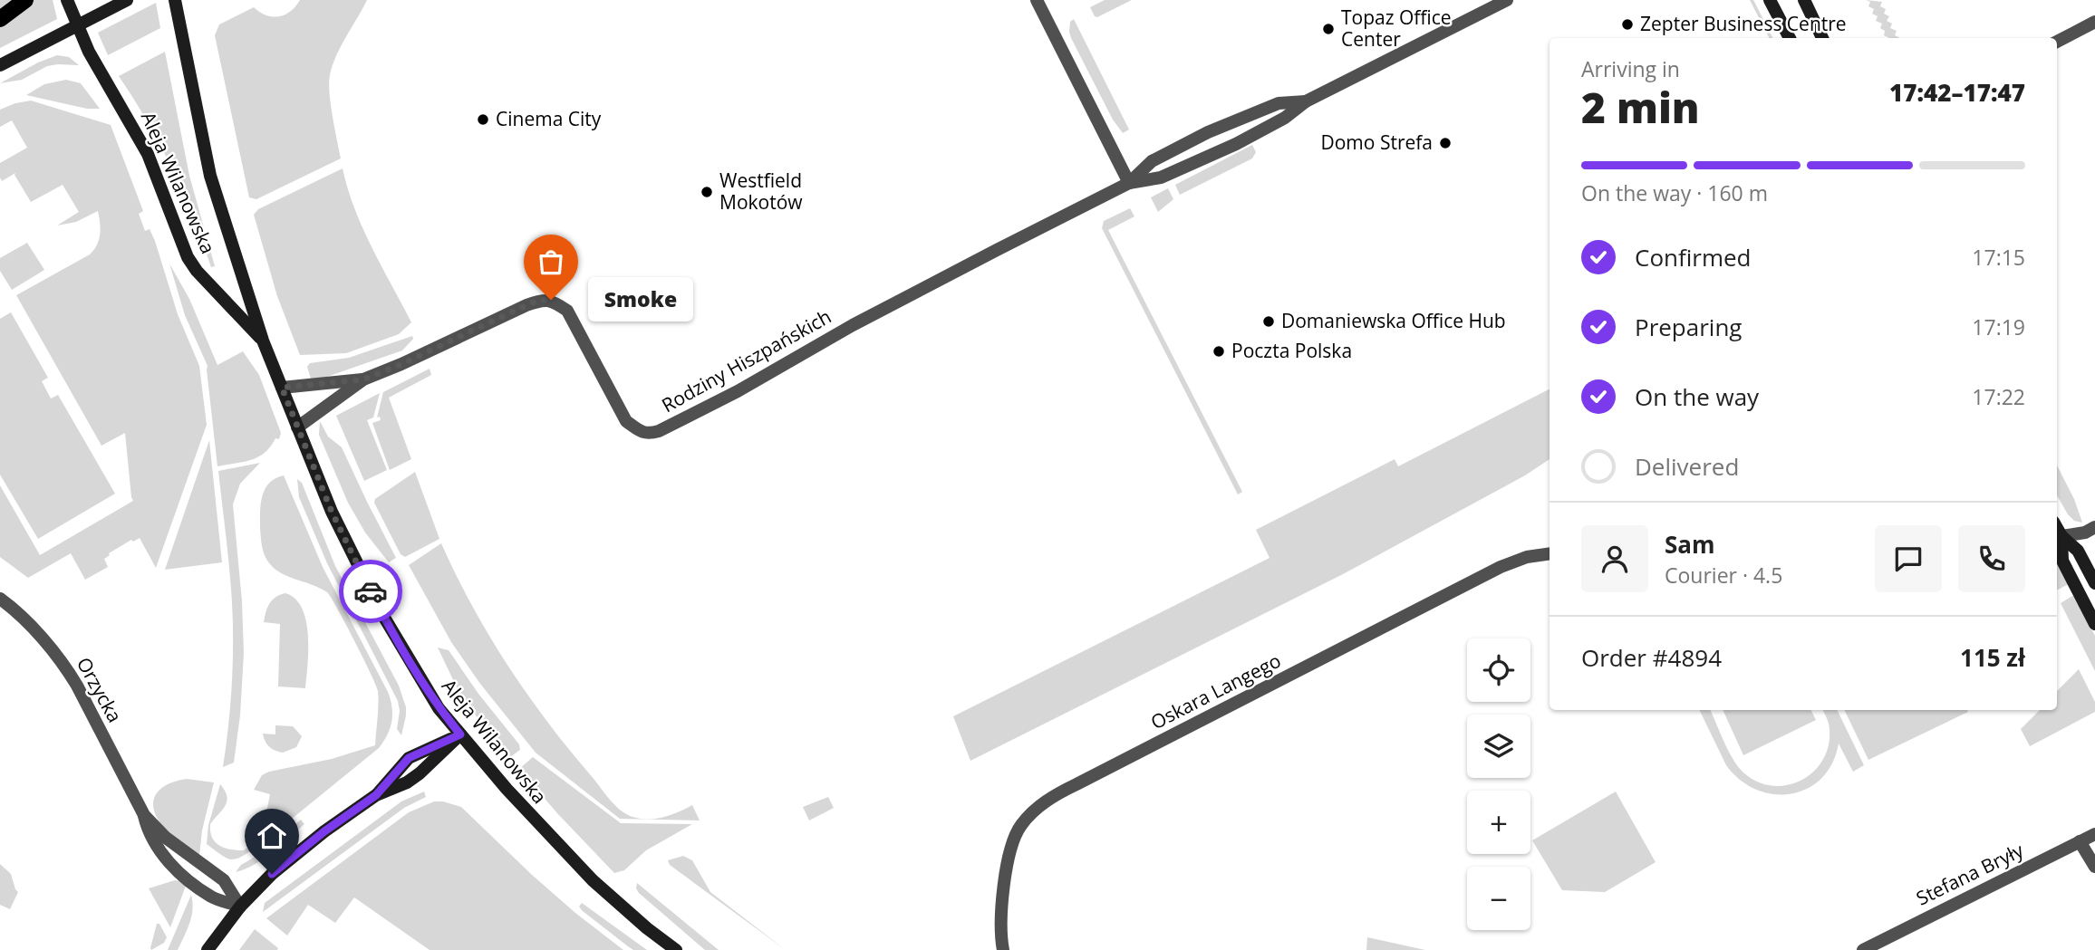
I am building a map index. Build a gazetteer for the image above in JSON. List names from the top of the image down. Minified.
{"streets":{"main road":["Aleja Wilanowska"],"street":["Rodziny Hiszpańskich","Orzycka","Oskara Langego","Stefana Bryły"]},"crossings":[["Aleja Wilanowska","Rodziny Hiszpańskich"]],"places":["Zepter Business Centre","Topaz Office Center","Cinema City","Domo Strefa","Westfield Mokotów","Smoke","Domaniewska Office Hub","Poczta Polska"],"page":{"heading":["2 min","Arriving in","17:42–17:47"],"panel":["Sam","Courier · 4.5","Order #4894","115 zł"],"bar":"On the way · 160 m","list":[["Confirmed","17:15"],["Preparing","17:19"],["On the way","17:22"],"Delivered"],"bubble":"Smoke","map_buttons":["+","−"]}}
